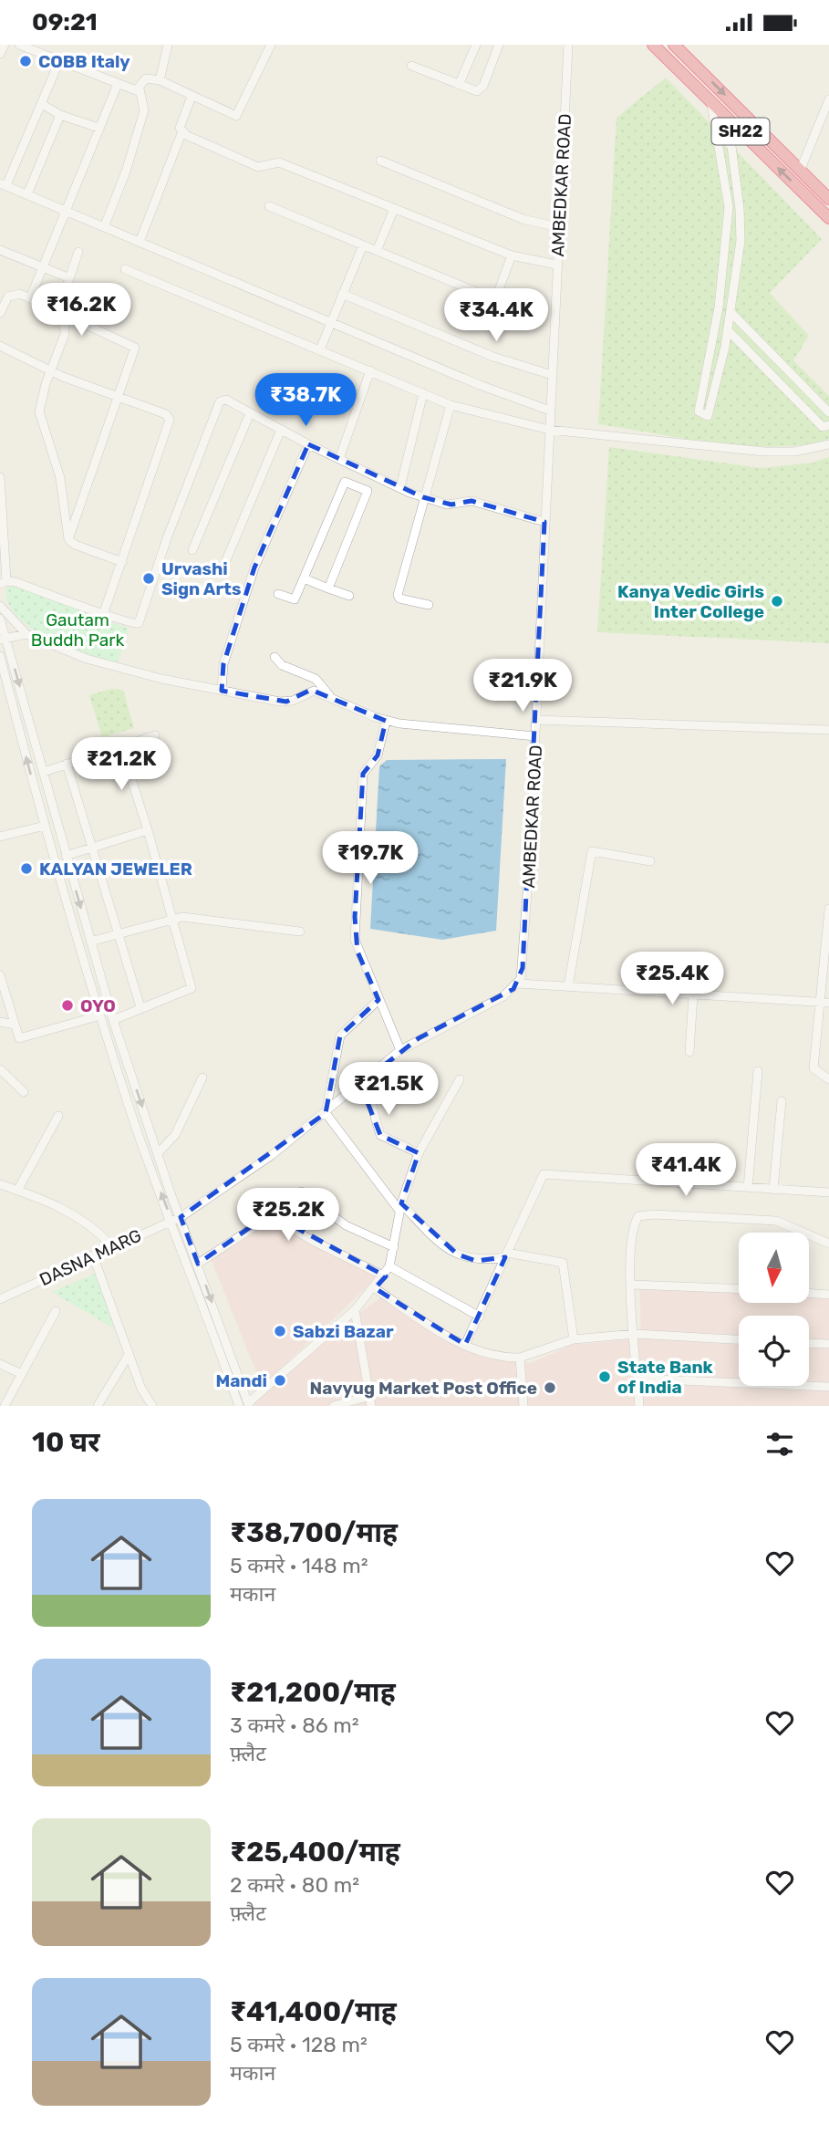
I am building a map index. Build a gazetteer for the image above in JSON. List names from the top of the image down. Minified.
{"streets":{"highway":["SH22"],"street":["AMBEDKAR ROAD","DASNA MARG"]},"parks":["Gautam Buddh Park"],"places":["COBB Italy","Urvashi Sign Arts","Kanya Vedic Girls Inter College","KALYAN JEWELER","OYO","Sabzi Bazar","State Bank of India","Mandi","Navyug Market Post Office"],"north":"bottom","page":{"status":"09:21","price":["₹16.2K","₹34.4K","₹38.7K","₹21.9K","₹21.2K","₹19.7K","₹25.4K","₹21.5K","₹41.4K","₹25.2K"],"heading":"10 घर","list":[{"name":"₹38,700/माह","note":"5 कमरे · 148 m² · मकान"},{"name":"₹21,200/माह","note":"3 कमरे · 86 m² · फ़्लैट"},{"name":"₹25,400/माह","note":"2 कमरे · 80 m² · फ़्लैट"},{"name":"₹41,400/माह","note":"5 कमरे · 128 m² · मकान"}]}}
